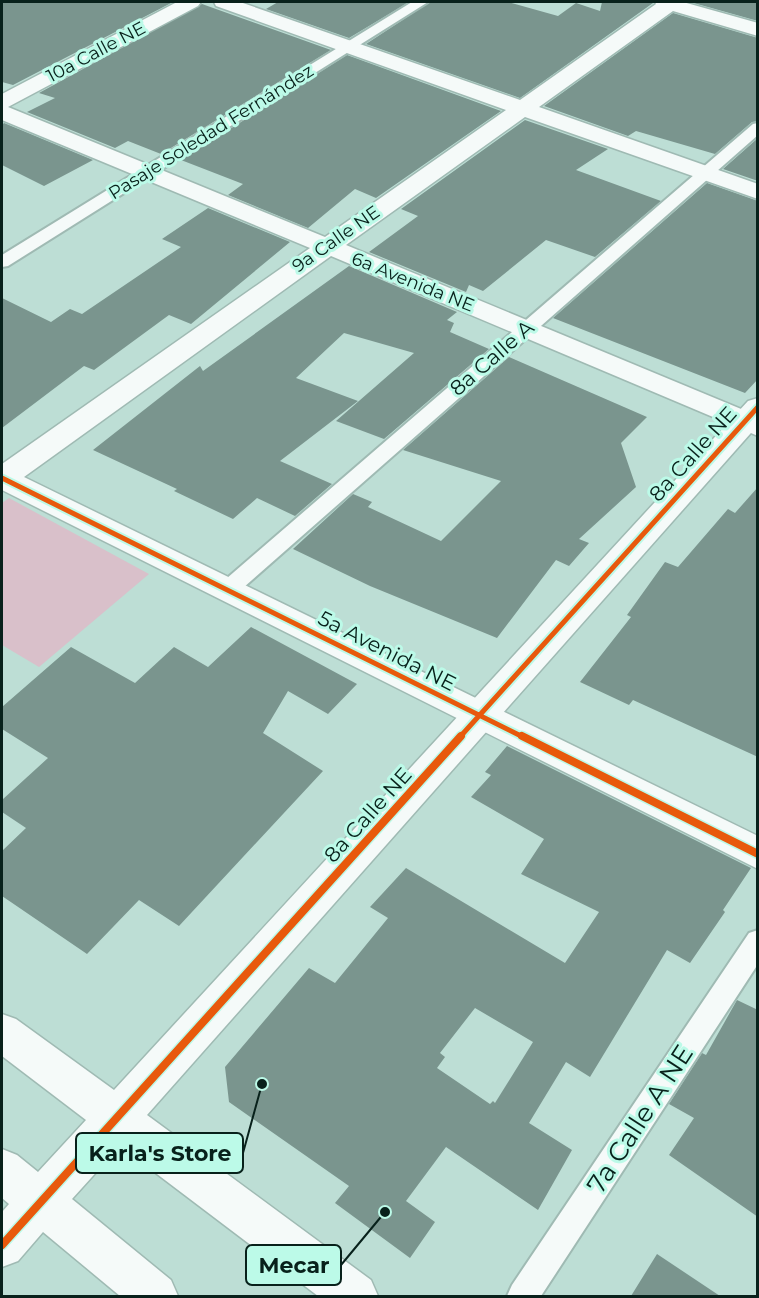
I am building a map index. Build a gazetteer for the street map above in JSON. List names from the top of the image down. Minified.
{"streets":{"street":["10a Calle NE","9a Calle NE","6a Avenida NE","8a Calle NE","5a Avenida NE"],"lane":["Pasaje Soledad Fernández","8a Calle A","7a Calle A NE"]},"crossings":[["Pasaje Soledad Fernández","6a Avenida NE"],["9a Calle NE","6a Avenida NE"],["9a Calle NE","5a Avenida NE"],["6a Avenida NE","8a Calle A"],["6a Avenida NE","8a Calle NE"],["8a Calle A","5a Avenida NE"],["8a Calle NE","5a Avenida NE"]],"places":["Karla's Store","Mecar"]}
